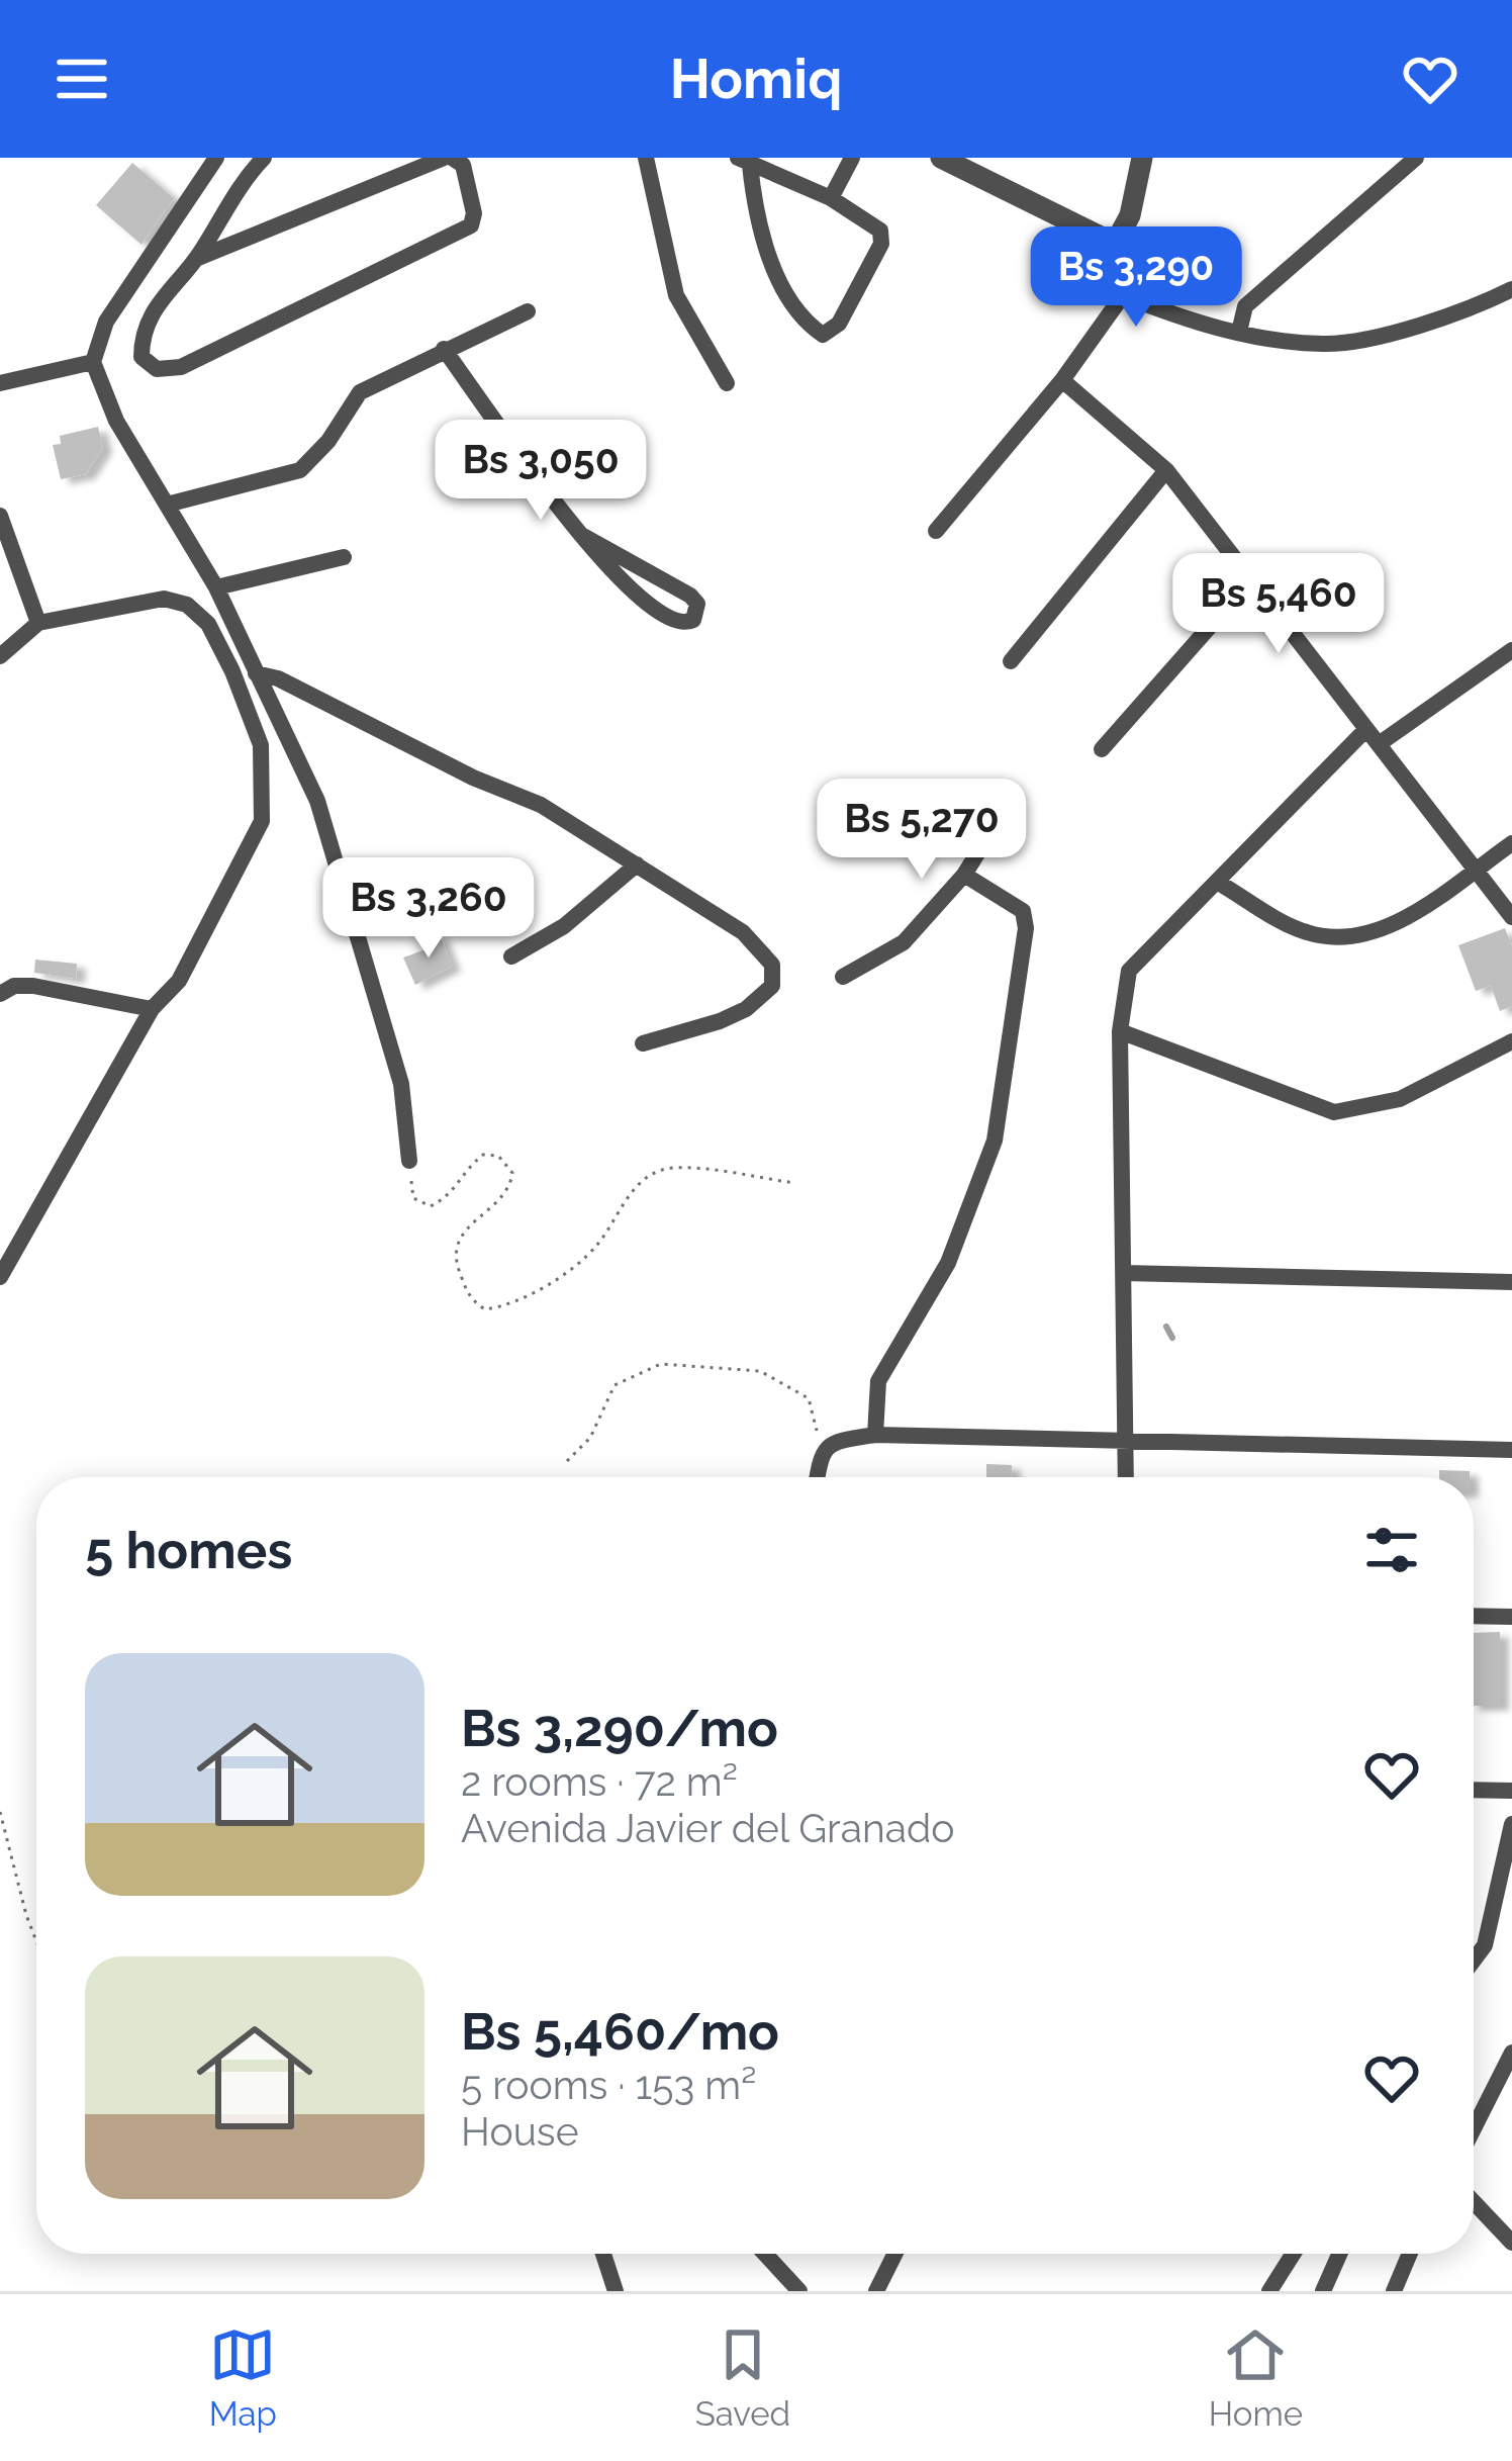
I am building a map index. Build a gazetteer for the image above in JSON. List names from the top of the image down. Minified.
{"page":{"header":"Homiq","price":["Bs 3,290","Bs 3,050","Bs 5,460","Bs 5,270","Bs 3,260"],"heading":"5 homes","list":[{"name":"Bs 3,290/mo","note":"2 rooms · 72 m² · Avenida Javier del Granado"},{"name":"Bs 5,460/mo","note":"5 rooms · 153 m² · House"}],"tabs":["Map","Saved","Home"]}}
